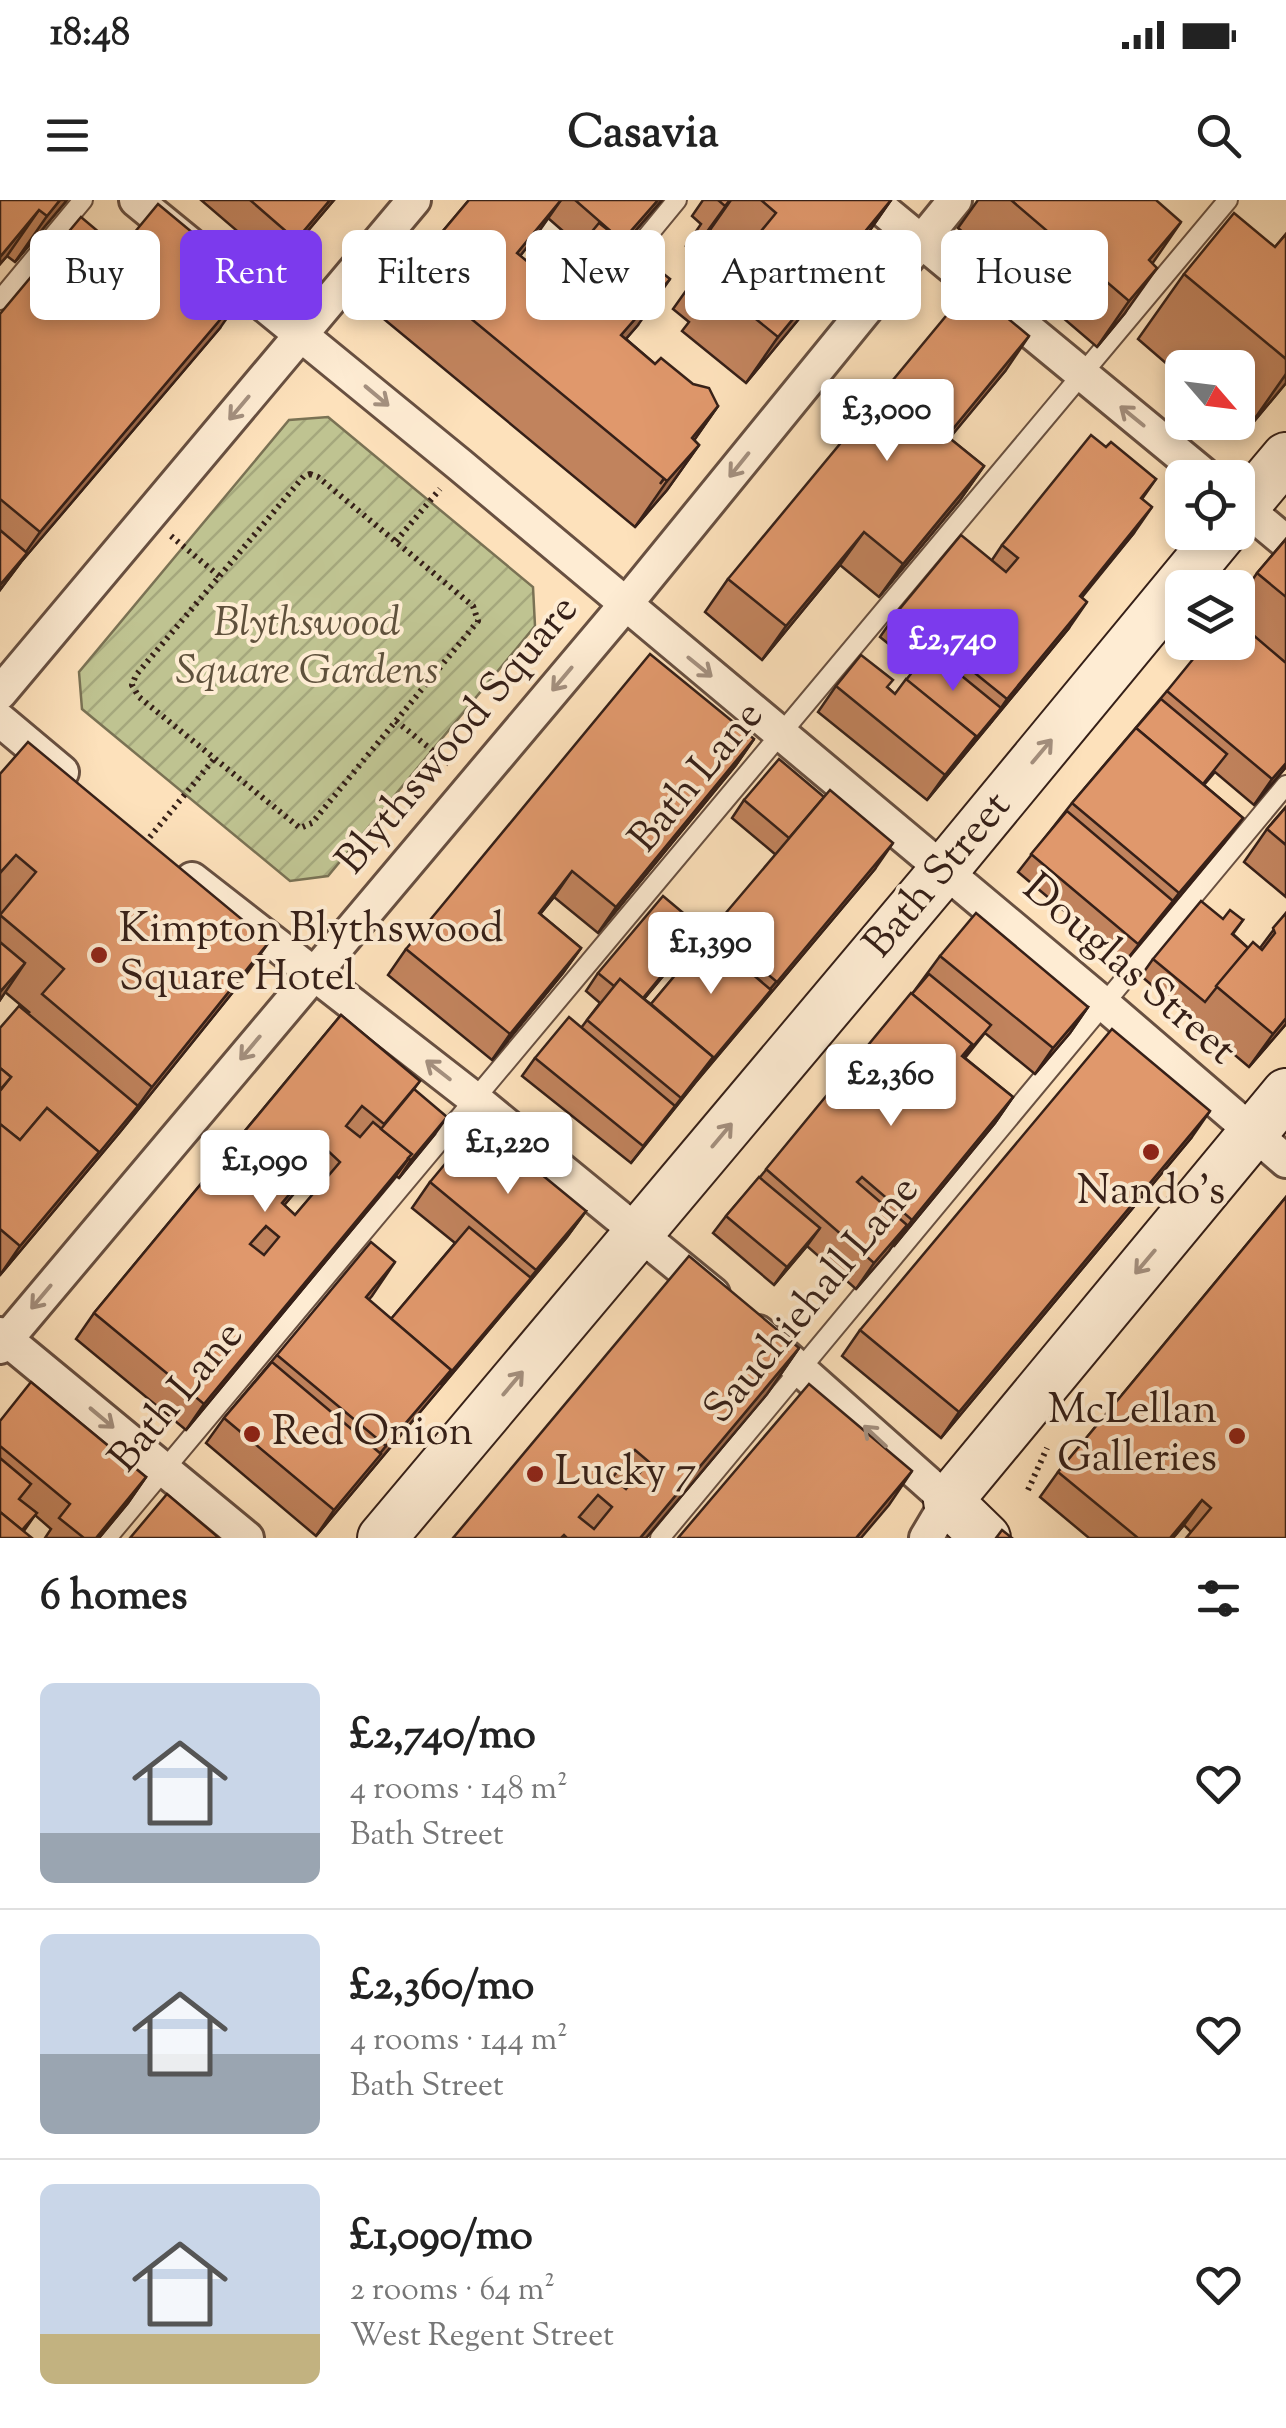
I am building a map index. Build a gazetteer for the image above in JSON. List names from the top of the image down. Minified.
{"streets":{"street":["Blythswood Square","Bath Street","Douglas Street"],"lane":["Bath Lane","Sauchiehall Lane"]},"crossings":[["Blythswood Square","Douglas Street"],["Bath Lane","Douglas Street"],["Bath Street","Douglas Street"],["Douglas Street","Sauchiehall Lane"]],"one_way":["Blythswood Square"],"parks":["Blythswood Square Gardens"],"places":["Kimpton Blythswood Square Hotel","Nando's","Red Onion","McLellan Galleries","Lucky 7"],"north":"bottom right","page":{"status":"18:48","header":"Casavia","chip":["Buy","Rent","Filters","New","Apartment","House"],"price":["£3,000","£2,740","£1,390","£2,360","£1,220","£1,090"],"heading":"6 homes","list":[{"name":"£2,740/mo","note":"4 rooms · 148 m² · Bath Street"},{"name":"£2,360/mo","note":"4 rooms · 144 m² · Bath Street"},{"name":"£1,090/mo","note":"2 rooms · 64 m² · West Regent Street"}]}}
